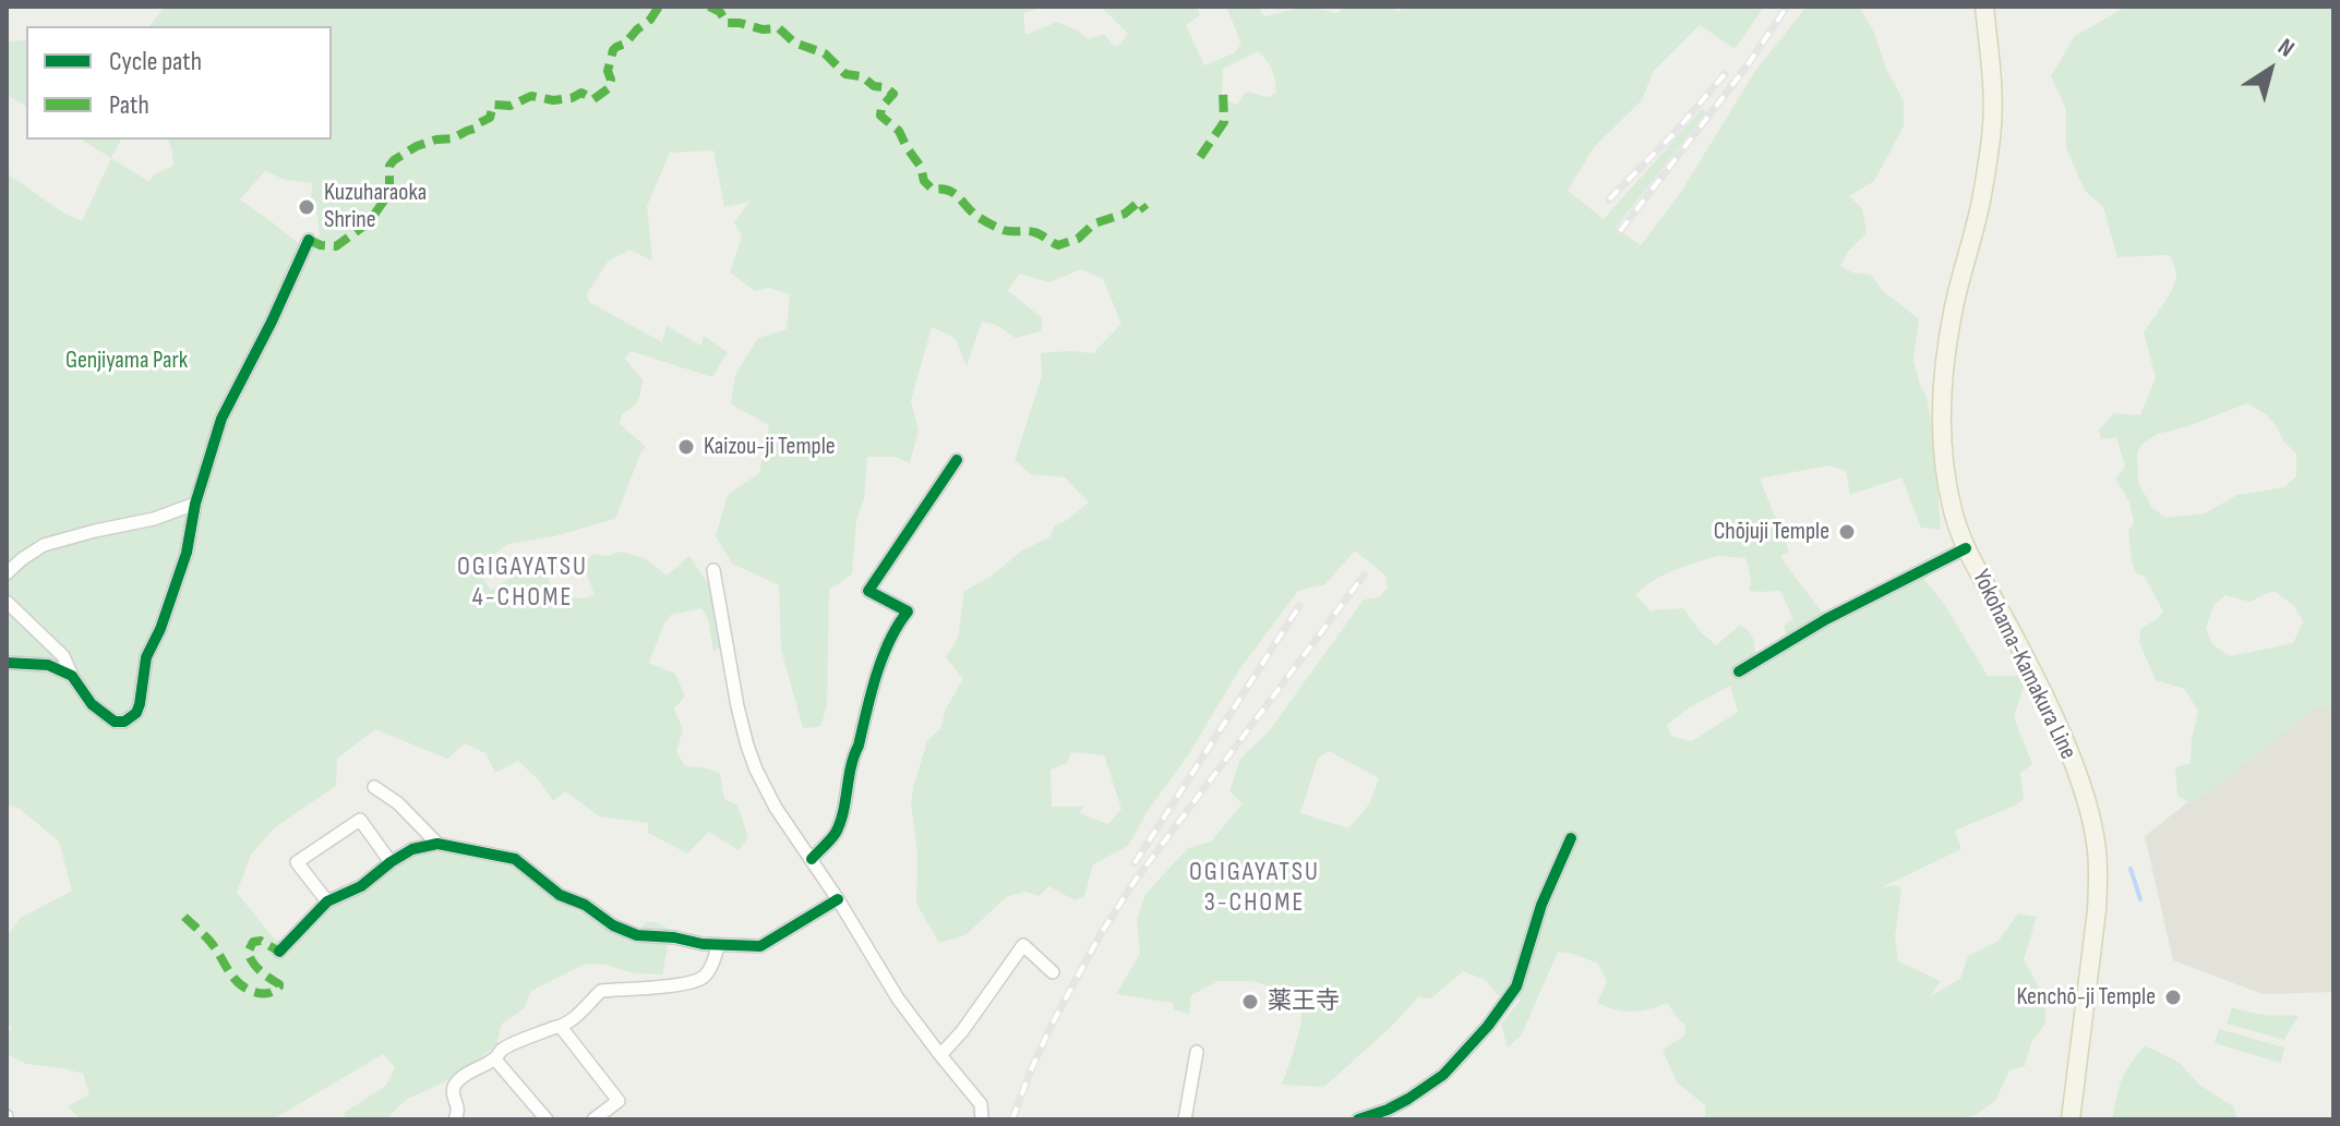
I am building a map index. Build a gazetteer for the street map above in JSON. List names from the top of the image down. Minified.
{"streets":{"main road":["Yokohama-Kamakura Line"]},"districts":["OGIGAYATSU 4-CHOME","OGIGAYATSU 3-CHOME"],"parks":["Genjiyama Park"],"places":["Kuzuharaoka Shrine","Kaizou-ji Temple","Chōjuji Temple","Kenchō-ji Temple","薬王寺"],"legend":["Cycle path","Path"],"north":"top right"}
